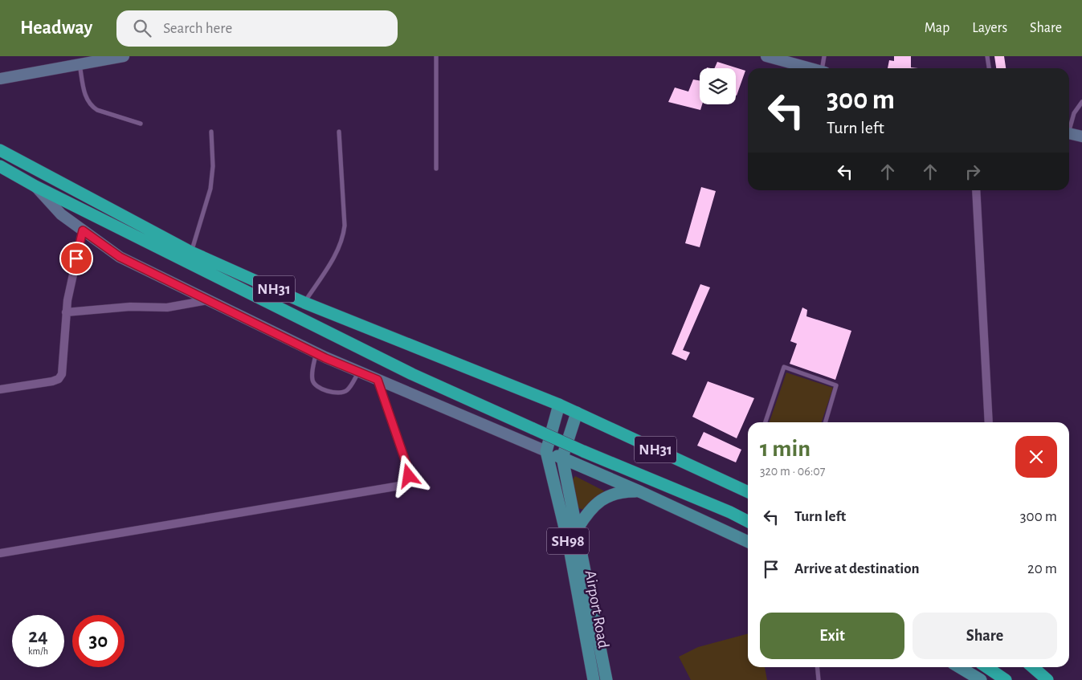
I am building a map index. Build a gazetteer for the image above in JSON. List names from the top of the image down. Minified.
{"streets":{"highway":["NH31"],"main road":["SH98","Airport Road"]},"crossings":[["NH31","Airport Road"]],"page":{"header":"Headway","search":"Search here","nav":["Map","Layers","Share"],"turn":["300 m","Turn left"],"heading":["1 min","320 m · 06:07"],"list":[{"name":"Turn left","value":"300 m"},{"name":"Arrive at destination","value":"20 m"}],"buttons":["Exit","Share"],"speed":"24 km/h","limit":"30"}}
